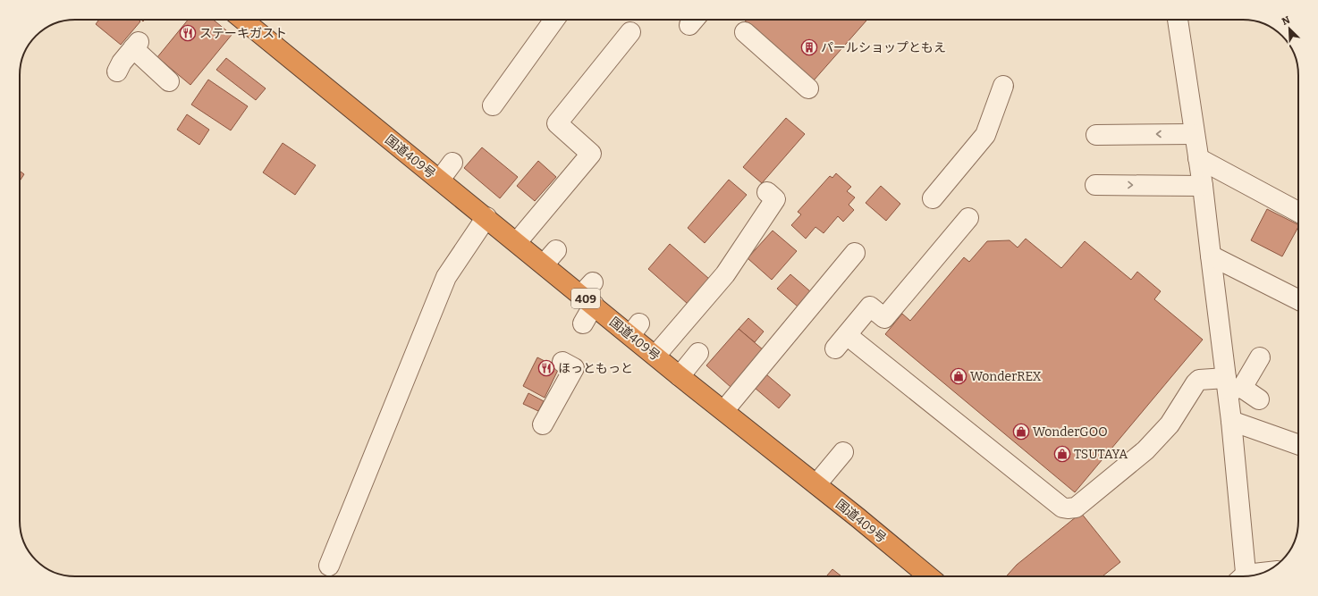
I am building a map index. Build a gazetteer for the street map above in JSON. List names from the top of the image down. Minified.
{"streets":{"highway":["国道409号","409"]},"places":{"restaurant":["ステーキガスト","ほっともっと"],"building":["パールショップともえ"],"shop":["WonderREX","WonderGOO","TSUTAYA"]},"north":"top left"}
